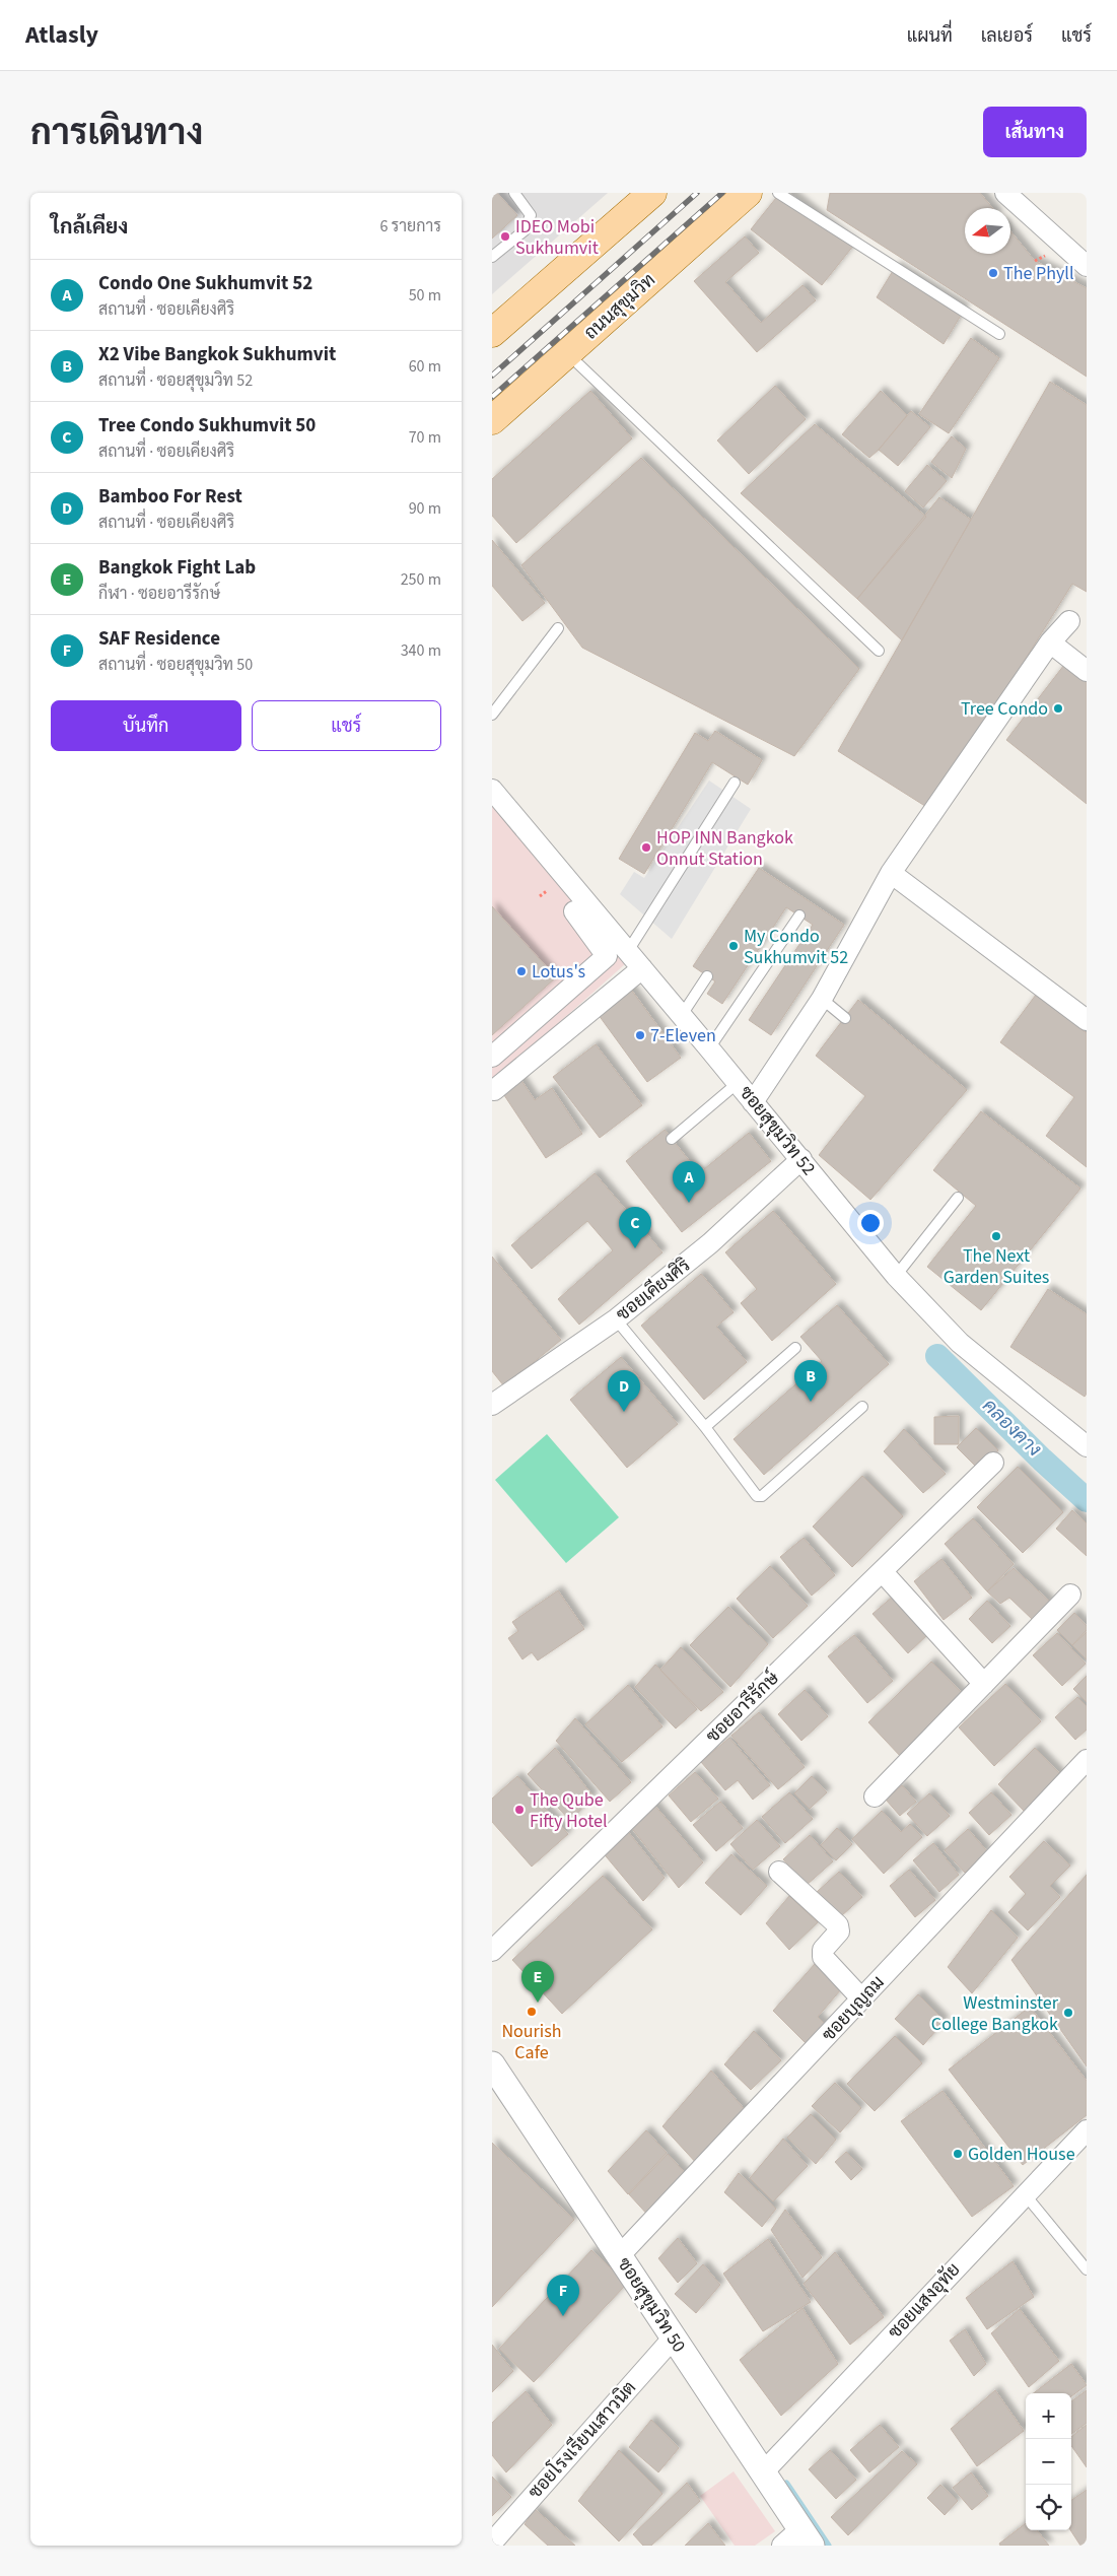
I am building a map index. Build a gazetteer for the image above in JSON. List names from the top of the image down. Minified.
{"streets":{"main road":["ถนนสุขุมวิท"],"street":["ซอยสุขุมวิท 52","ซอยเคียงศิริ","ซอยอารีรักษ์","ซอยบุญถม","ซอยแสงอุทัย","ซอยสุขุมวิท 50","ซอยโรงเรียนเสาวนิต"]},"crossings":[["ซอยสุขุมวิท 52","ซอยเคียงศิริ"],["ซอยบุญถม","ซอยสุขุมวิท 50"],["ซอยแสงอุทัย","ซอยสุขุมวิท 50"],["ซอยสุขุมวิท 50","ซอยโรงเรียนเสาวนิต"]],"water":["คลองคาง"],"places":["IDEO Mobi Sukhumvit","The Phyll","Tree Condo","HOP INN Bangkok Onnut Station","My Condo Sukhumvit 52","Lotus's","7-Eleven","The Next Garden Suites","The Qube Fifty Hotel","Nourish Cafe","Westminster College Bangkok","Golden House"],"north":"left","page":{"header":"Atlasly","nav":["แผนที่","เลเยอร์","แชร์"],"title":"การเดินทาง","buttons":["เส้นทาง",["บันทึก","แชร์"]],"heading":["ใกล้เคียง","6 รายการ"],"list":[{"mark":"A","name":"Condo One Sukhumvit 52","note":"สถานที่ · ซอยเคียงศิริ","value":"50 m"},{"mark":"B","name":"X2 Vibe Bangkok Sukhumvit","note":"สถานที่ · ซอยสุขุมวิท 52","value":"60 m"},{"mark":"C","name":"Tree Condo Sukhumvit 50","note":"สถานที่ · ซอยเคียงศิริ","value":"70 m"},{"mark":"D","name":"Bamboo For Rest","note":"สถานที่ · ซอยเคียงศิริ","value":"90 m"},{"mark":"E","name":"Bangkok Fight Lab","note":"กีฬา · ซอยอารีรักษ์","value":"250 m"},{"mark":"F","name":"SAF Residence","note":"สถานที่ · ซอยสุขุมวิท 50","value":"340 m"}],"pins":["A","C","B","D","E","F"],"map_buttons":["+","−"]}}
